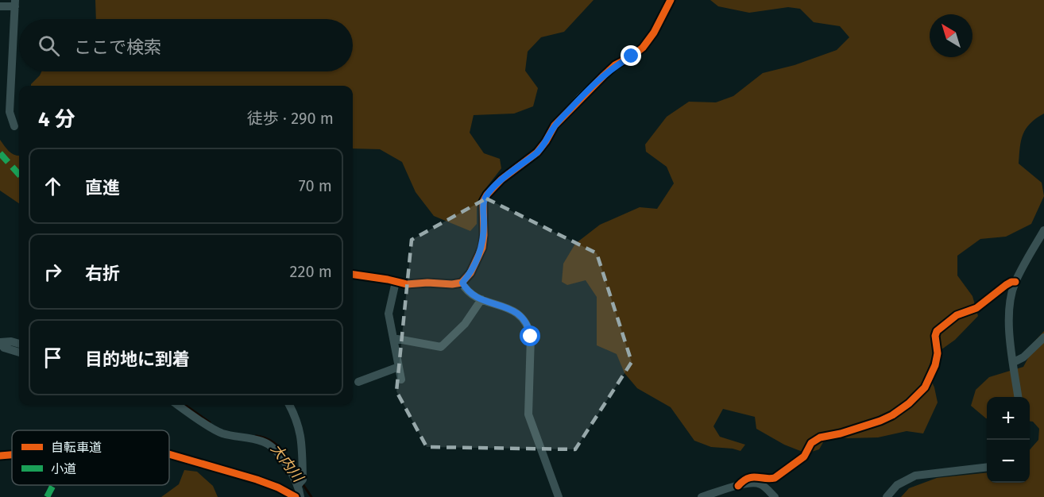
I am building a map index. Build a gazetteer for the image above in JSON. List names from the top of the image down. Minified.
{"water":["大内川"],"legend":["自転車道","小道"],"north":"top left","page":{"search":"ここで検索","heading":["4 分","徒歩 · 290 m"],"list":[["直進","70 m"],["右折","220 m"],"目的地に到着"],"map_buttons":["+","−"]}}
